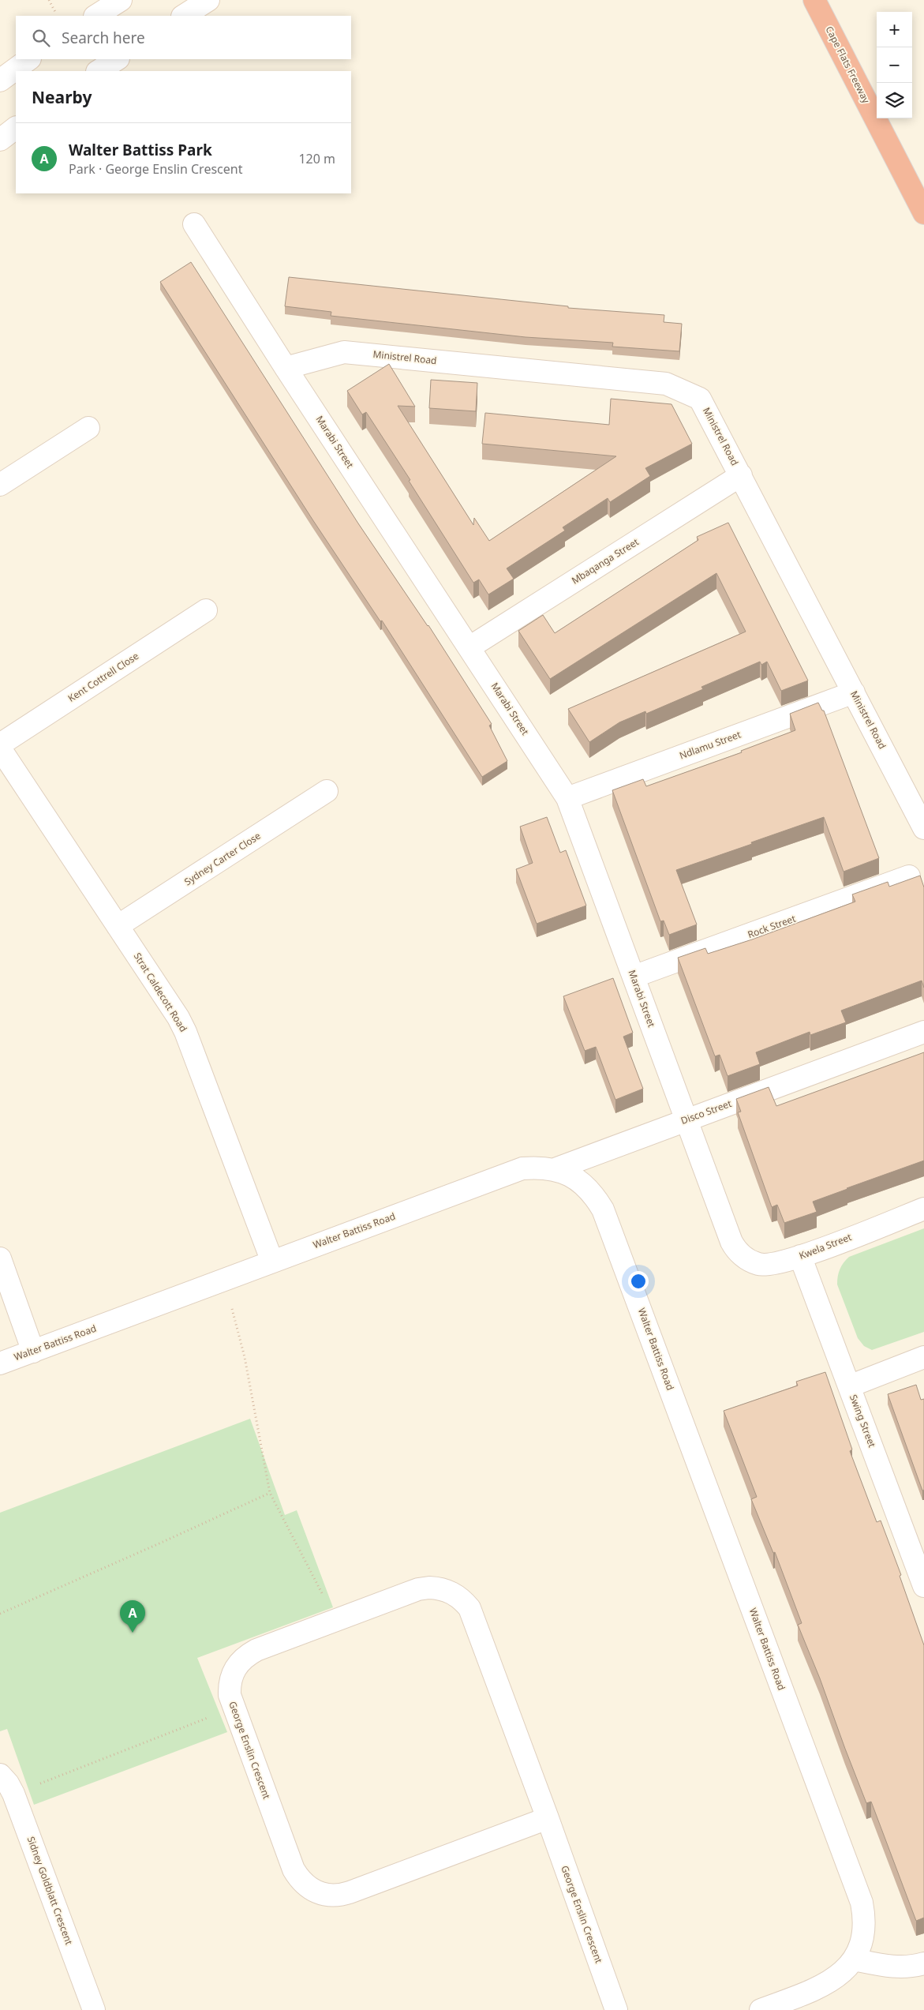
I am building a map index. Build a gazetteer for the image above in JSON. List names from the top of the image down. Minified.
{"streets":{"highway":["Cape Flats Freeway"],"street":["Ministrel Road","Marabi Street","Mbaqanga Street","Kent Cottrell Close","Ndlamu Street","Sydney Carter Close","Rock Street","Strat Caldecott Road","Disco Street","Walter Battiss Road","Kwela Street","Swing Street","George Enslin Crescent","Sidney Goldblatt Crescent"]},"crossings":[["Ministrel Road","Marabi Street"],["Ministrel Road","Mbaqanga Street"],["Ministrel Road","Ndlamu Street"],["Marabi Street","Mbaqanga Street"],["Marabi Street","Ndlamu Street"],["Marabi Street","Rock Street"],["Marabi Street","Disco Street"],["Marabi Street","Kwela Street"],["Sydney Carter Close","Strat Caldecott Road"],["Strat Caldecott Road","Walter Battiss Road"],["Disco Street","Walter Battiss Road"],["Kwela Street","Swing Street"]],"page":{"map_buttons":["+","−"],"search":"Search here","heading":"Nearby","list":[{"mark":"A","name":"Walter Battiss Park","note":"Park · George Enslin Crescent","value":"120 m"}],"pins":"A"}}
